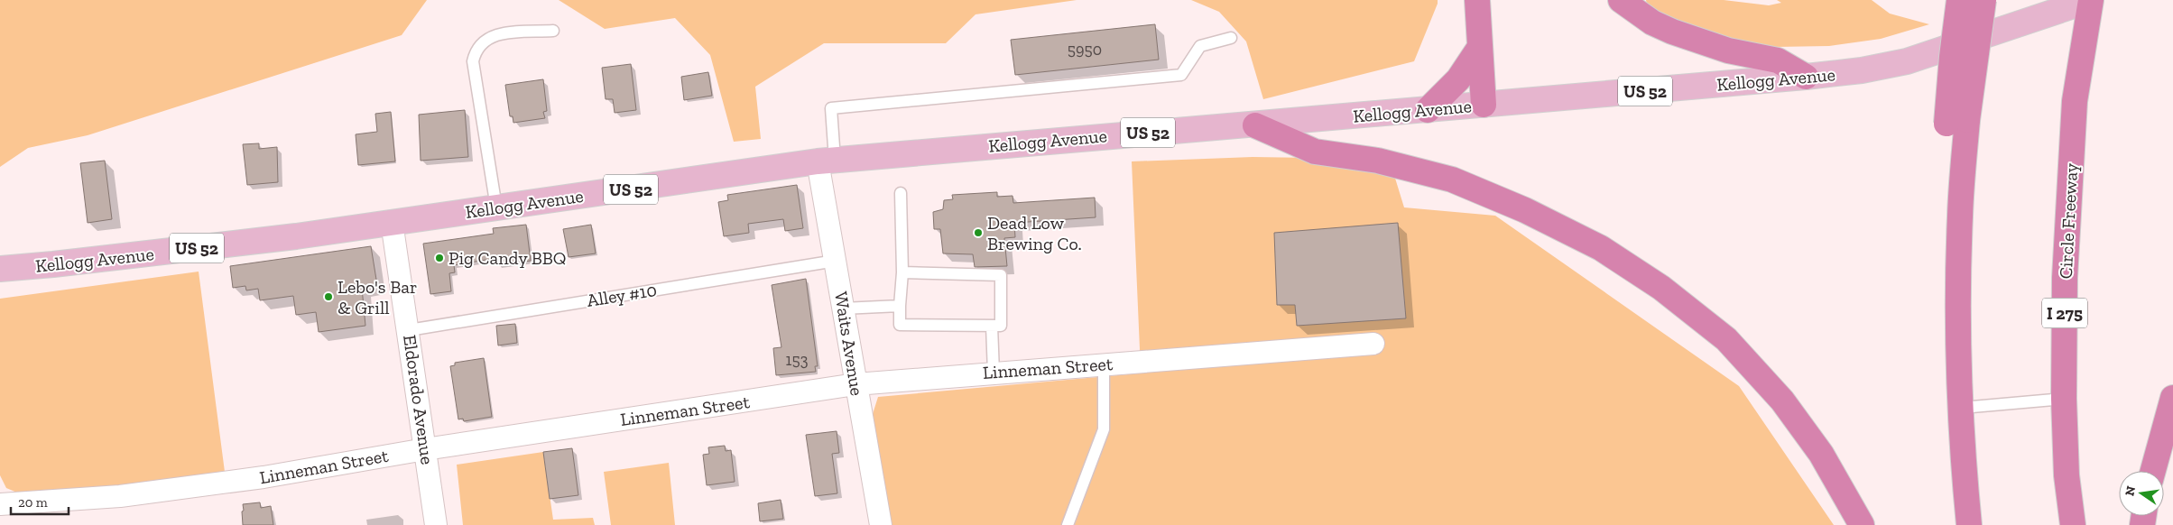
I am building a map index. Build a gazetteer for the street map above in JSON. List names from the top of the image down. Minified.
{"streets":{"highway":["Circle Freeway","I 275"],"main road":["Kellogg Avenue","US 52"],"street":["Waits Avenue","Linneman Street","Eldorado Avenue"],"lane":["Alley #10"]},"crossings":[["Kellogg Avenue","Circle Freeway"],["Kellogg Avenue","Waits Avenue"],["Kellogg Avenue","Eldorado Avenue"],["Alley #10","Waits Avenue"],["Alley #10","Eldorado Avenue"],["Waits Avenue","Linneman Street"],["Linneman Street","Eldorado Avenue"]],"places":["Dead Low Brewing Co.","Pig Candy BBQ","Lebo's Bar & Grill"],"house_numbers":["5950","153"],"scale_bar":"20 m","north":"left"}
